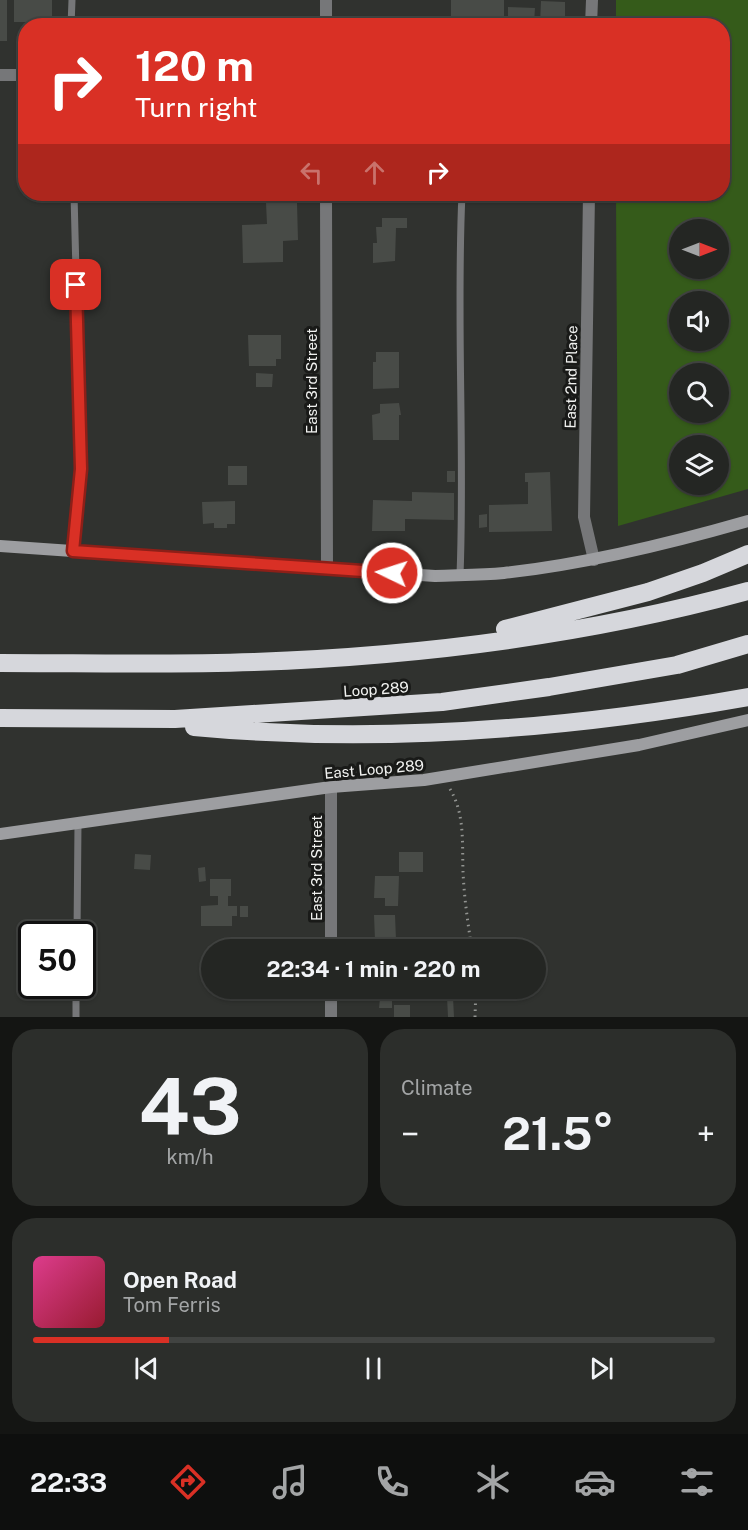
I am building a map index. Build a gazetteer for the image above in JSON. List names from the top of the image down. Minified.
{"streets":{"highway":["Loop 289"],"main road":["East Loop 289"],"street":["East 2nd Place","East 3rd Street"]},"crossings":[["East 3rd Street","East Loop 289"]],"north":"right","page":{"turn":["120 m","Turn right"],"limit":"50","trip":"22:34 · 1 min · 220 m","tile":[["43","km/h"],"Climate"],"heat":["−","21.5°","+"],"song":["Open Road","Tom Ferris"],"tabs":"22:33"}}
